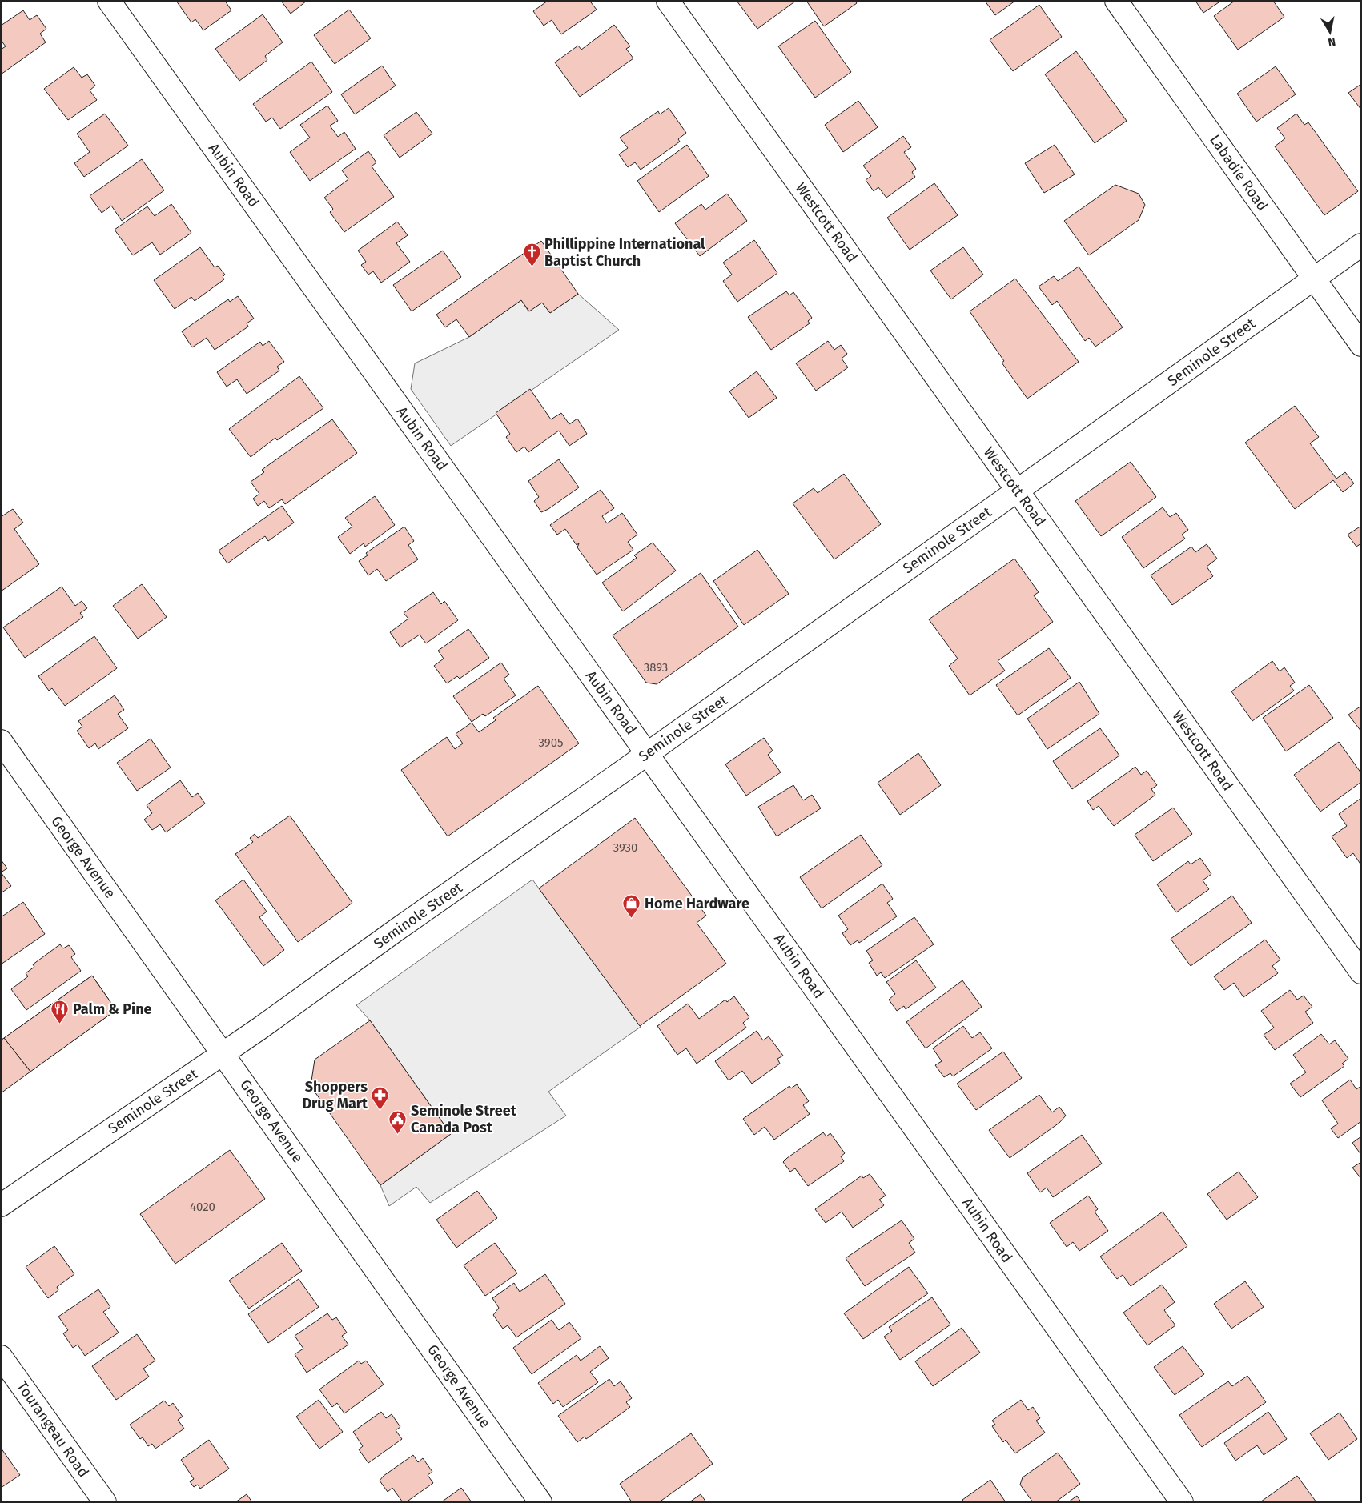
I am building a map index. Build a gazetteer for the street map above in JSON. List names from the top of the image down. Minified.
{"streets":{"street":["Labadie Road","Aubin Road","Westcott Road","Seminole Street","George Avenue","Tourangeau Road"]},"crossings":[["Labadie Road","Seminole Street"],["Aubin Road","Seminole Street"],["Westcott Road","Seminole Street"],["Seminole Street","George Avenue"]],"places":{"church":["Phillippine International Baptist Church"],"shop":["Home Hardware"],"restaurant":["Palm & Pine"],"pharmacy":["Shoppers Drug Mart"],"public building":["Seminole Street Canada Post"]},"house_numbers":["3893","3905","3930","4020"],"north":"bottom"}
